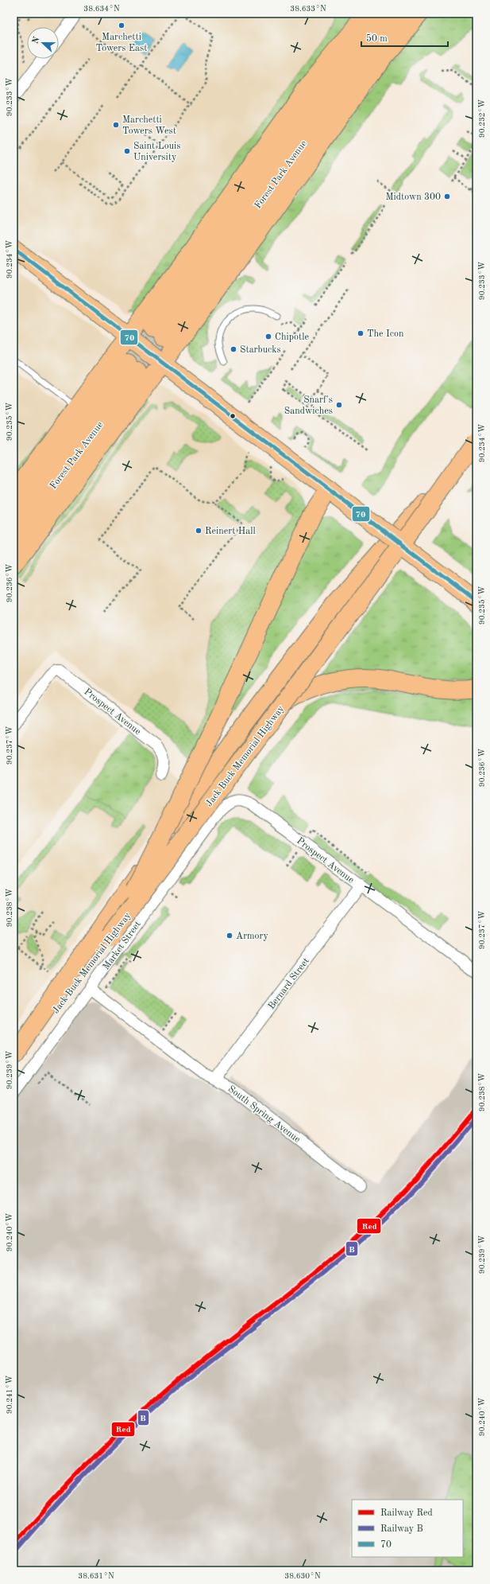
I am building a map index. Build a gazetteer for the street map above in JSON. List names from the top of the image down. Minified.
{"streets":{"main road":["Forest Park Avenue","Jack Buck Memorial Highway"],"street":["Prospect Avenue","Market Street","Bernard Street","South Spring Avenue"]},"crossings":[["Prospect Avenue","Market Street"],["Prospect Avenue","Bernard Street"],["Market Street","South Spring Avenue"],["Bernard Street","South Spring Avenue"]],"places":["Marchetti Towers East","Marchetti Towers West","Saint Louis University","Midtown 300","The Icon","Chipotle","Starbucks","Snarf's Sandwiches","Reinert Hall","Armory"],"lines":["transit line 70","rail line Red","rail line B"],"legend":["Railway Red","Railway B","70"],"scale_bar":"50 m","north":"left","coordinates":["38.634°N","38.633°N","90.233°W","90.232°W","90.234°W","90.235°W","90.236°W","90.237°W","90.238°W","90.239°W","90.240°W","90.241°W","38.631°N","38.630°N"]}
